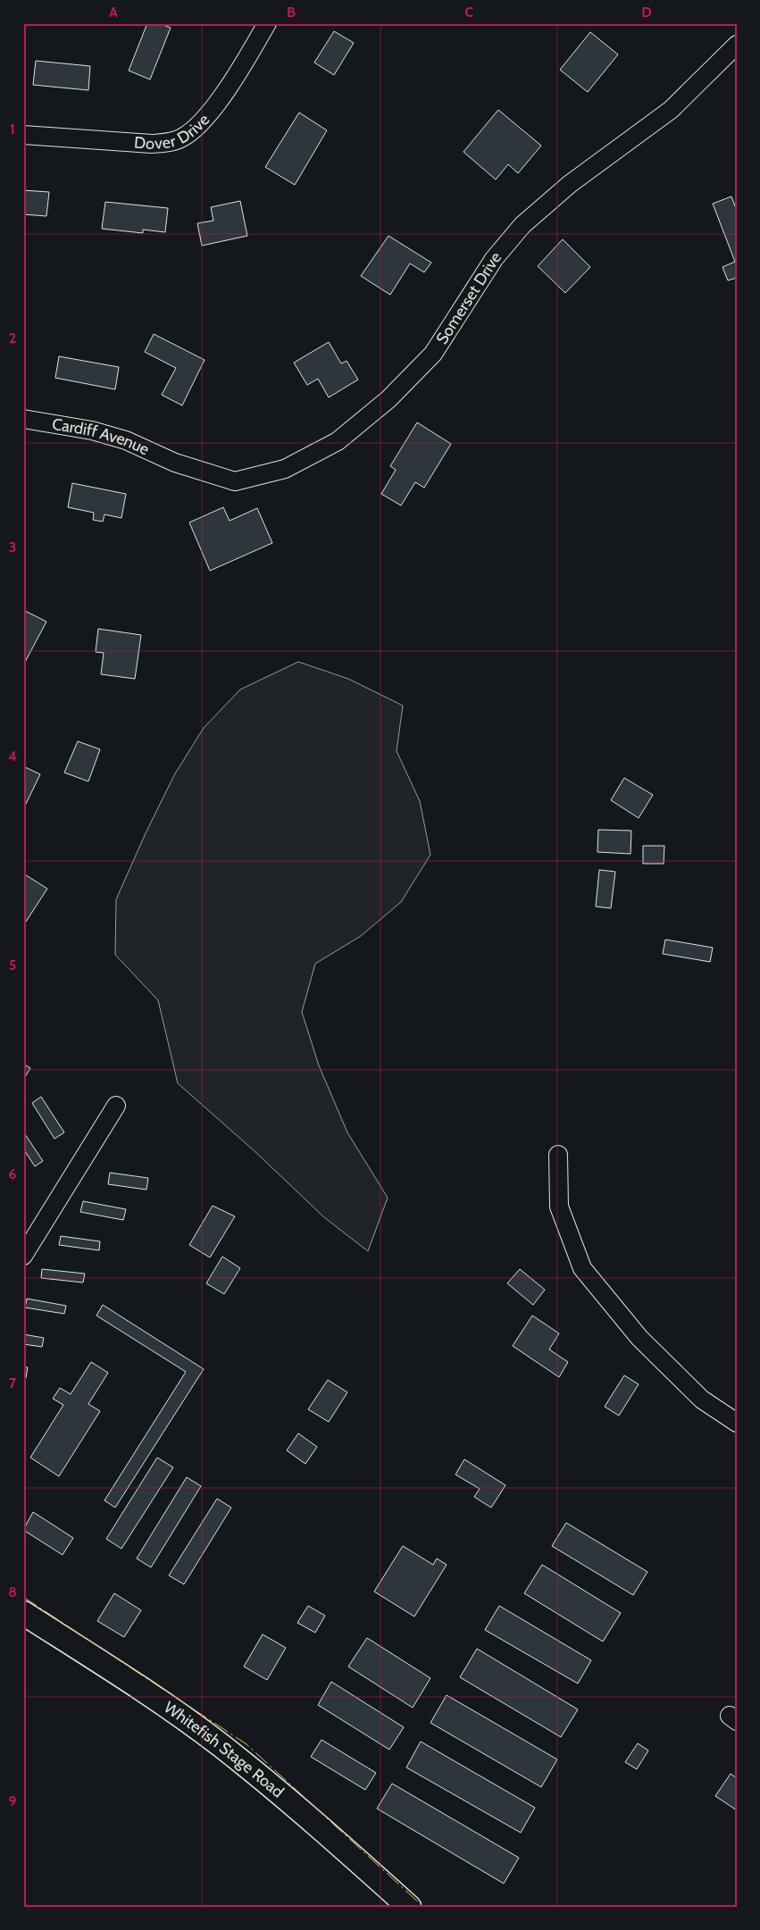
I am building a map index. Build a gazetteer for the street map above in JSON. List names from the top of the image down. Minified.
{"streets":{"main road":["Whitefish Stage Road"],"street":["Dover Drive","Somerset Drive","Cardiff Avenue"]},"crossings":[["Somerset Drive","Cardiff Avenue"]],"grid":{"columns":["A","B","C","D"],"rows":["1","2","3","4","5","6","7","8","9"]}}
